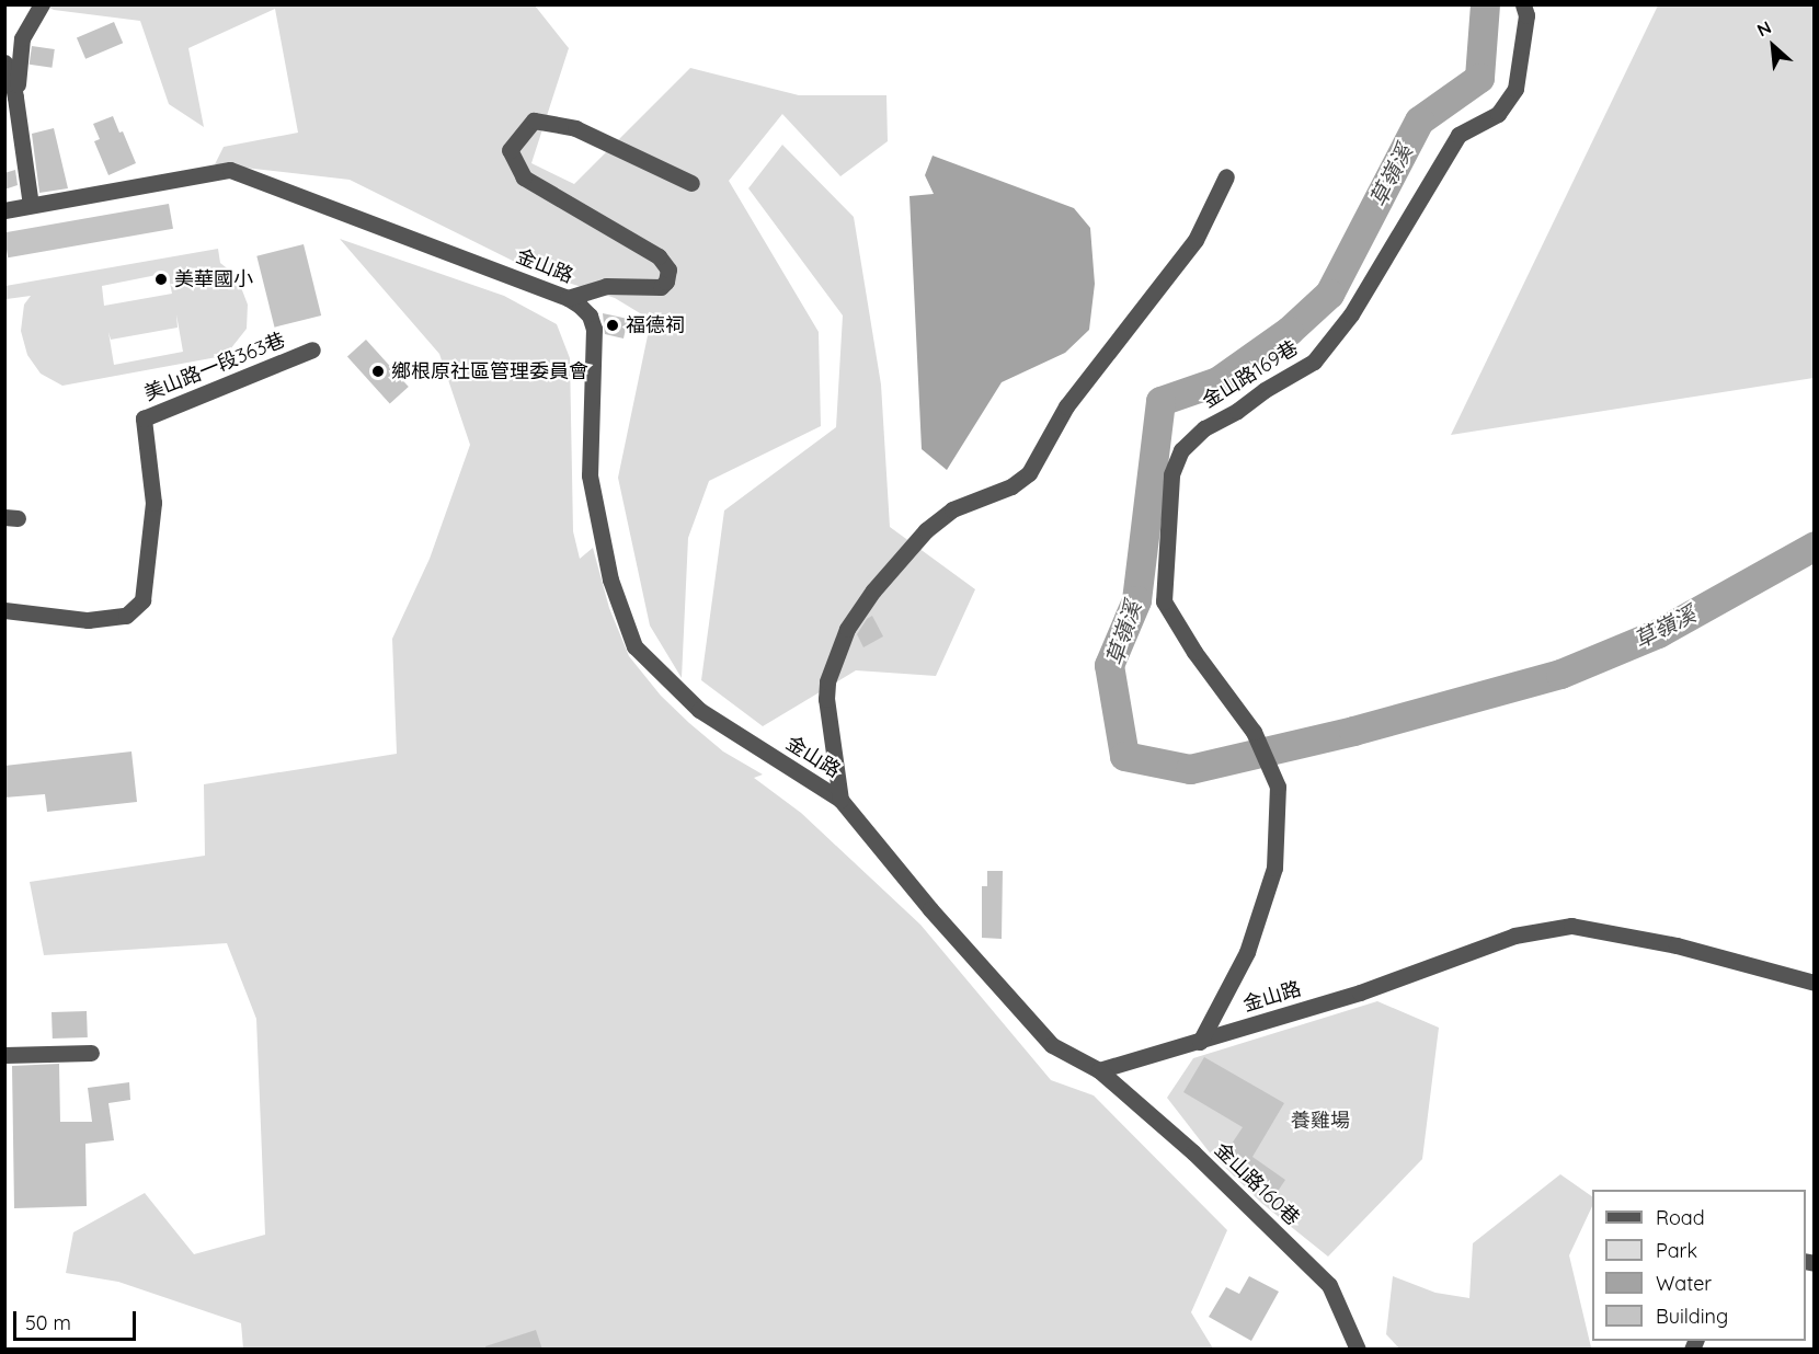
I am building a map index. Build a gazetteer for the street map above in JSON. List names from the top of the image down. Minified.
{"streets":{"street":["金山路","美山路一段363巷","金山路169巷","金山路160巷"]},"crossings":[["金山路","金山路169巷"],["金山路","金山路160巷"]],"water":["草嶺溪"],"parks":["養雞場"],"places":["美華國小","福德祠","鄉根原社區管理委員會"],"legend":["Road","Park","Water","Building"],"scale_bar":"50 m","north":"top left"}
